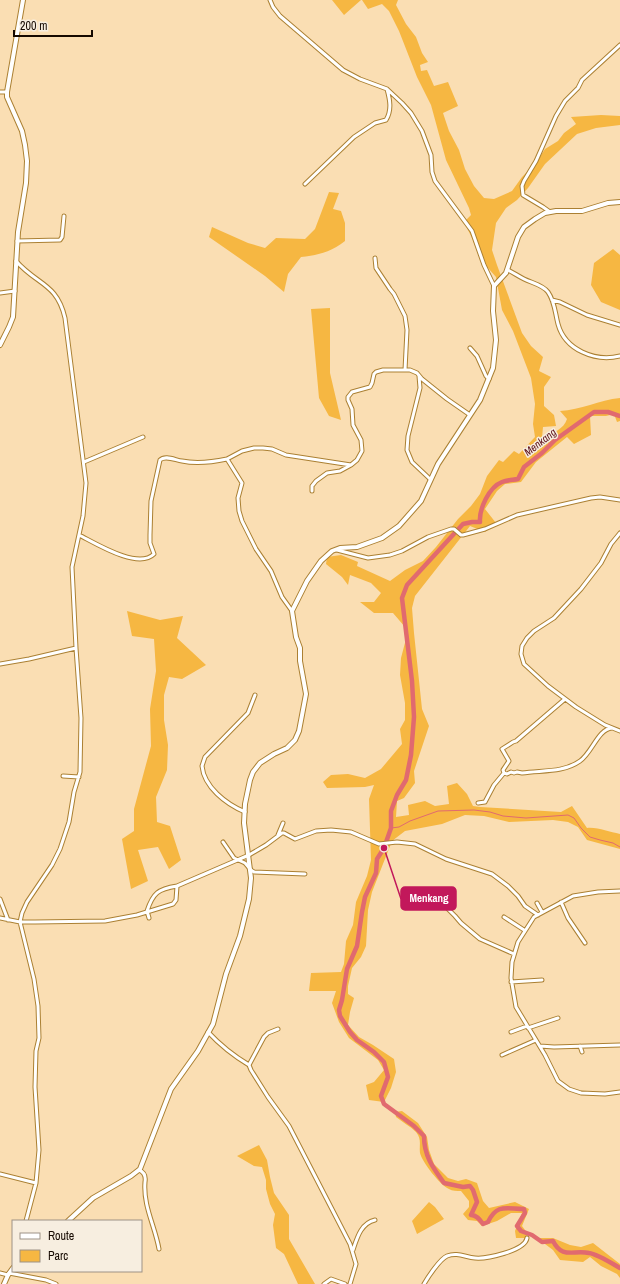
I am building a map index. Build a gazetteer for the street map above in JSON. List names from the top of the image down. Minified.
{"water":["Menkang"],"places":["Menkang"],"legend":["Route","Parc"],"scale_bar":"200 m"}
